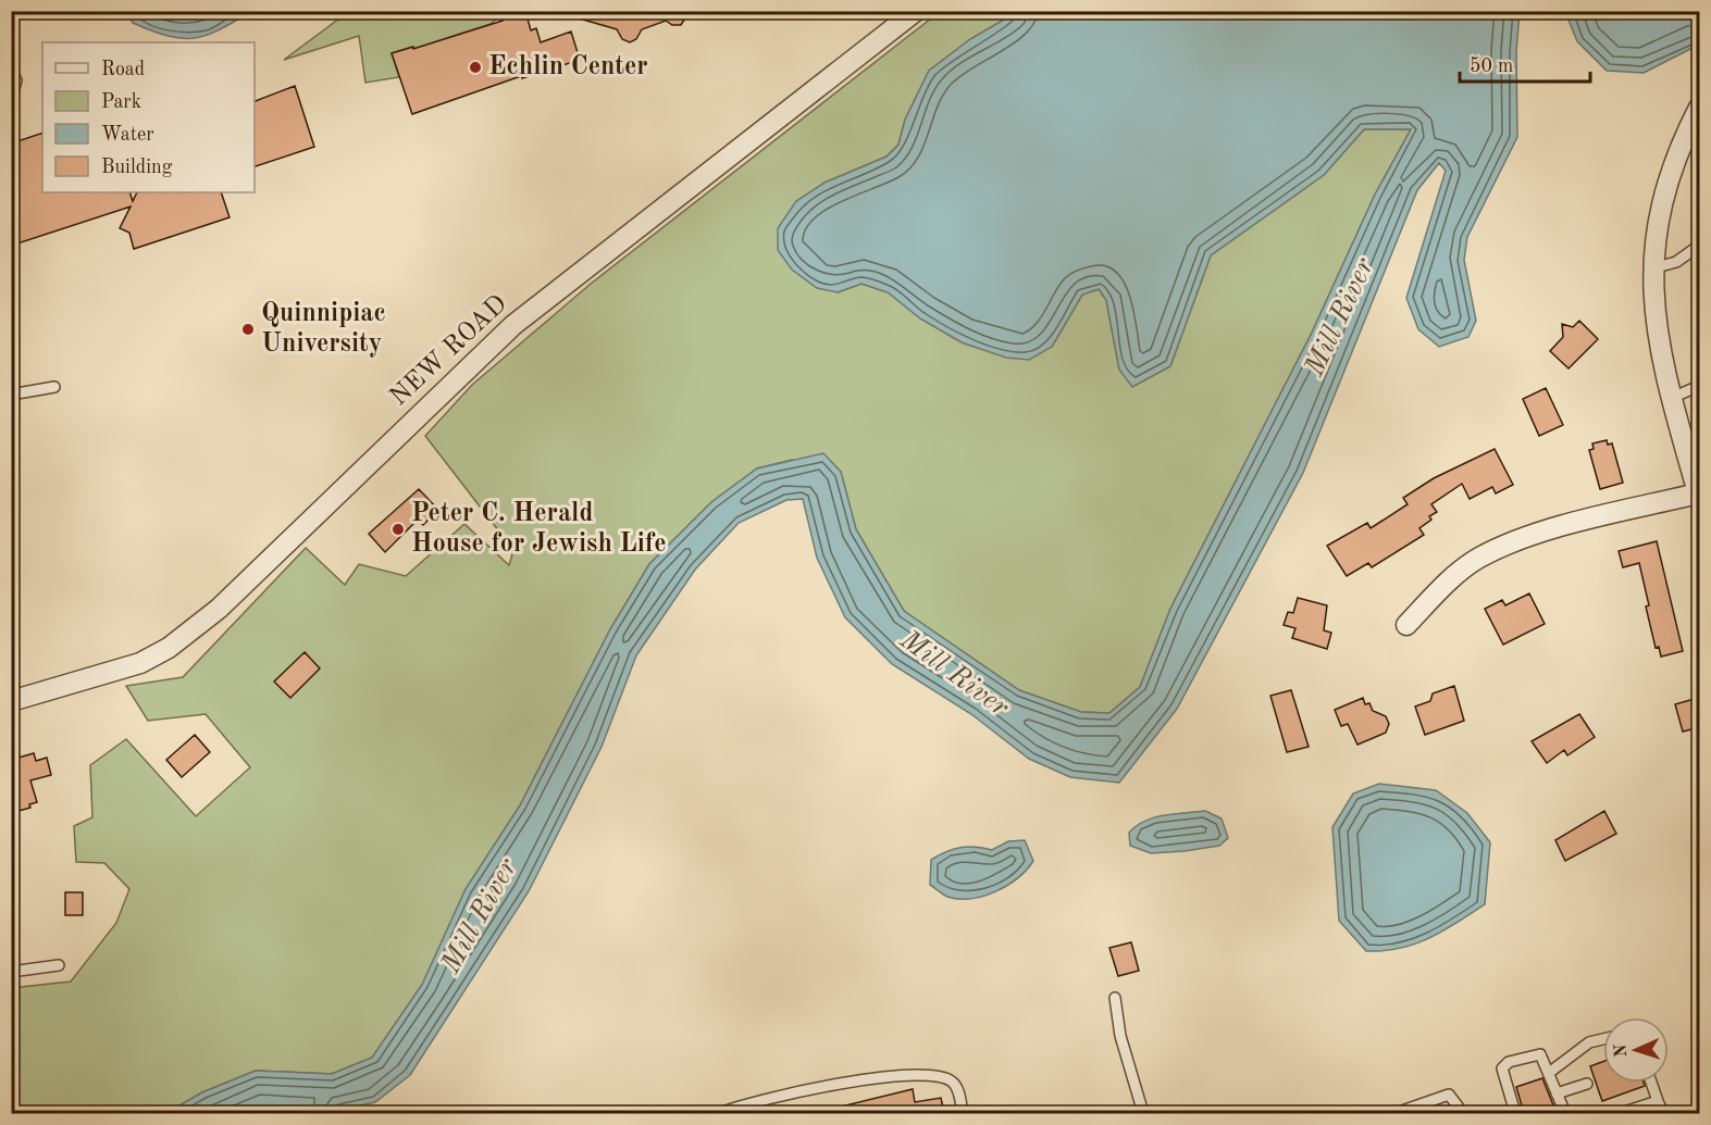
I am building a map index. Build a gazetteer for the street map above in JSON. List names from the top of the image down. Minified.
{"streets":{"street":["NEW ROAD"]},"water":["Mill River"],"places":["Echlin Center","Quinnipiac University","Peter C. Herald House for Jewish Life"],"legend":["Road","Park","Water","Building"],"scale_bar":"50 m","north":"left"}
